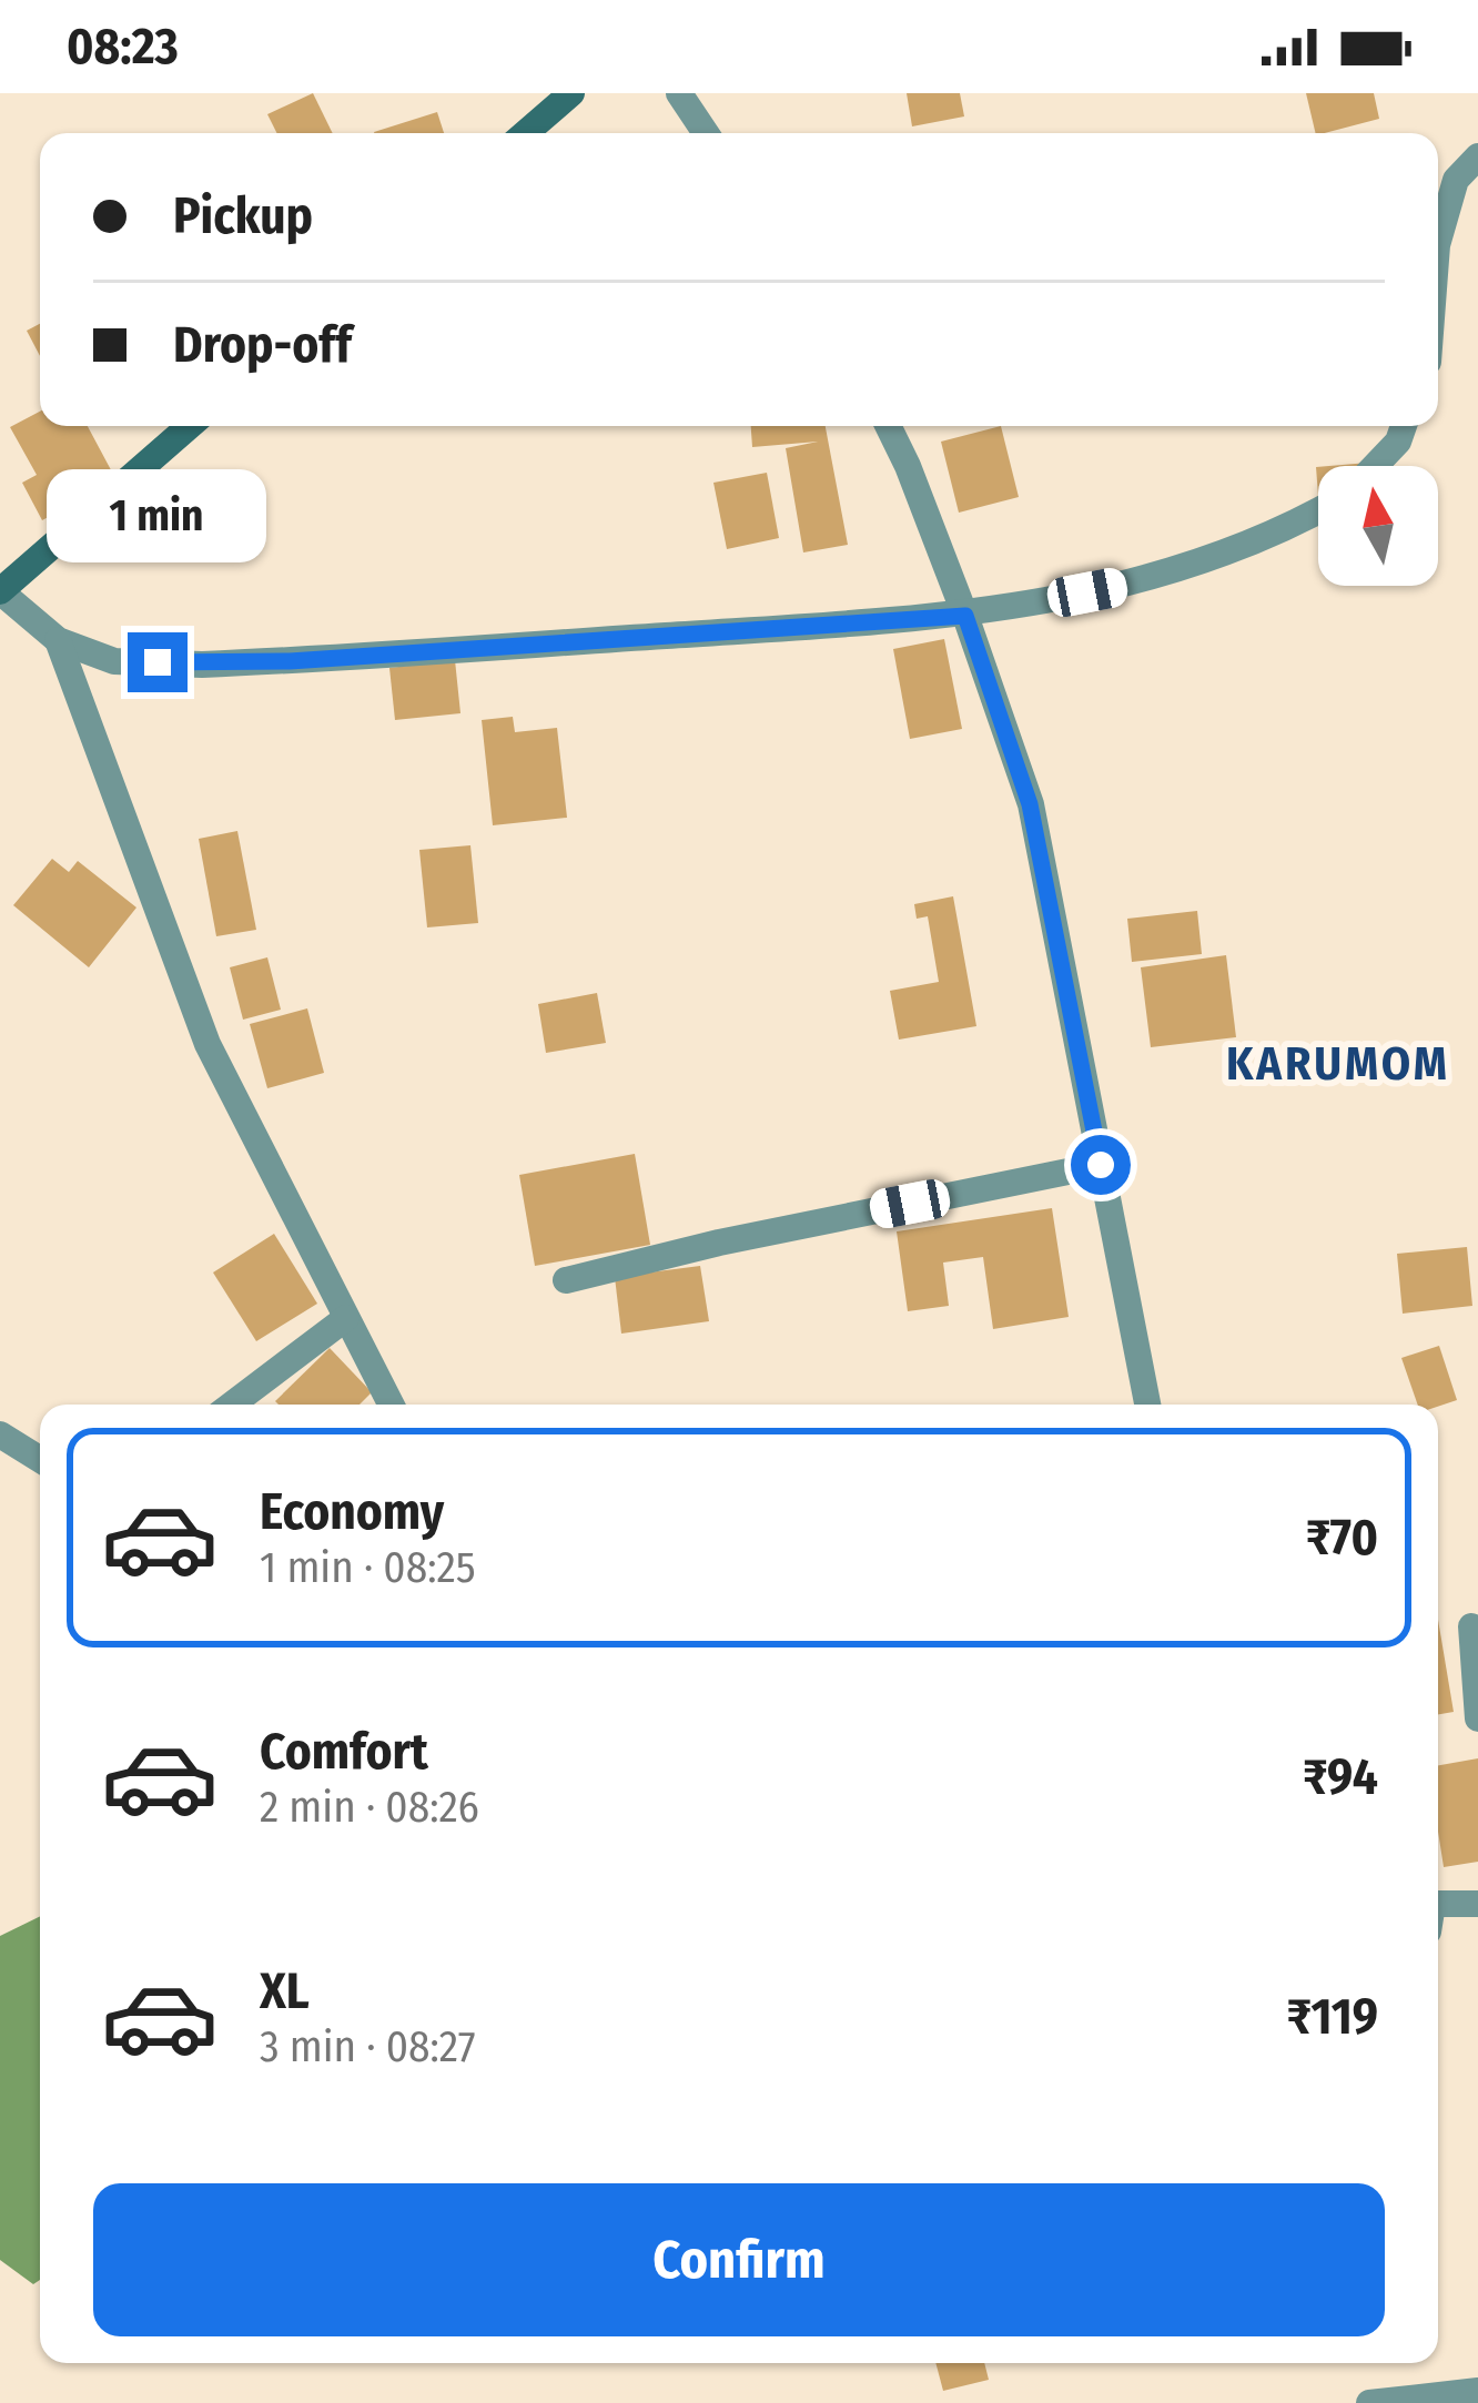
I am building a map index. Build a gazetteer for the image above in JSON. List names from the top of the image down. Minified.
{"districts":["KARUMOM"],"north":"top","page":{"status":"08:23","banner":["Pickup","Drop-off"],"bubble":"1 min","list":[{"name":"Economy","note":"1 min · 08:25","value":"₹70"},{"name":"Comfort","note":"2 min · 08:26","value":"₹94"},{"name":"XL","note":"3 min · 08:27","value":"₹119"}],"buttons":"Confirm"}}
